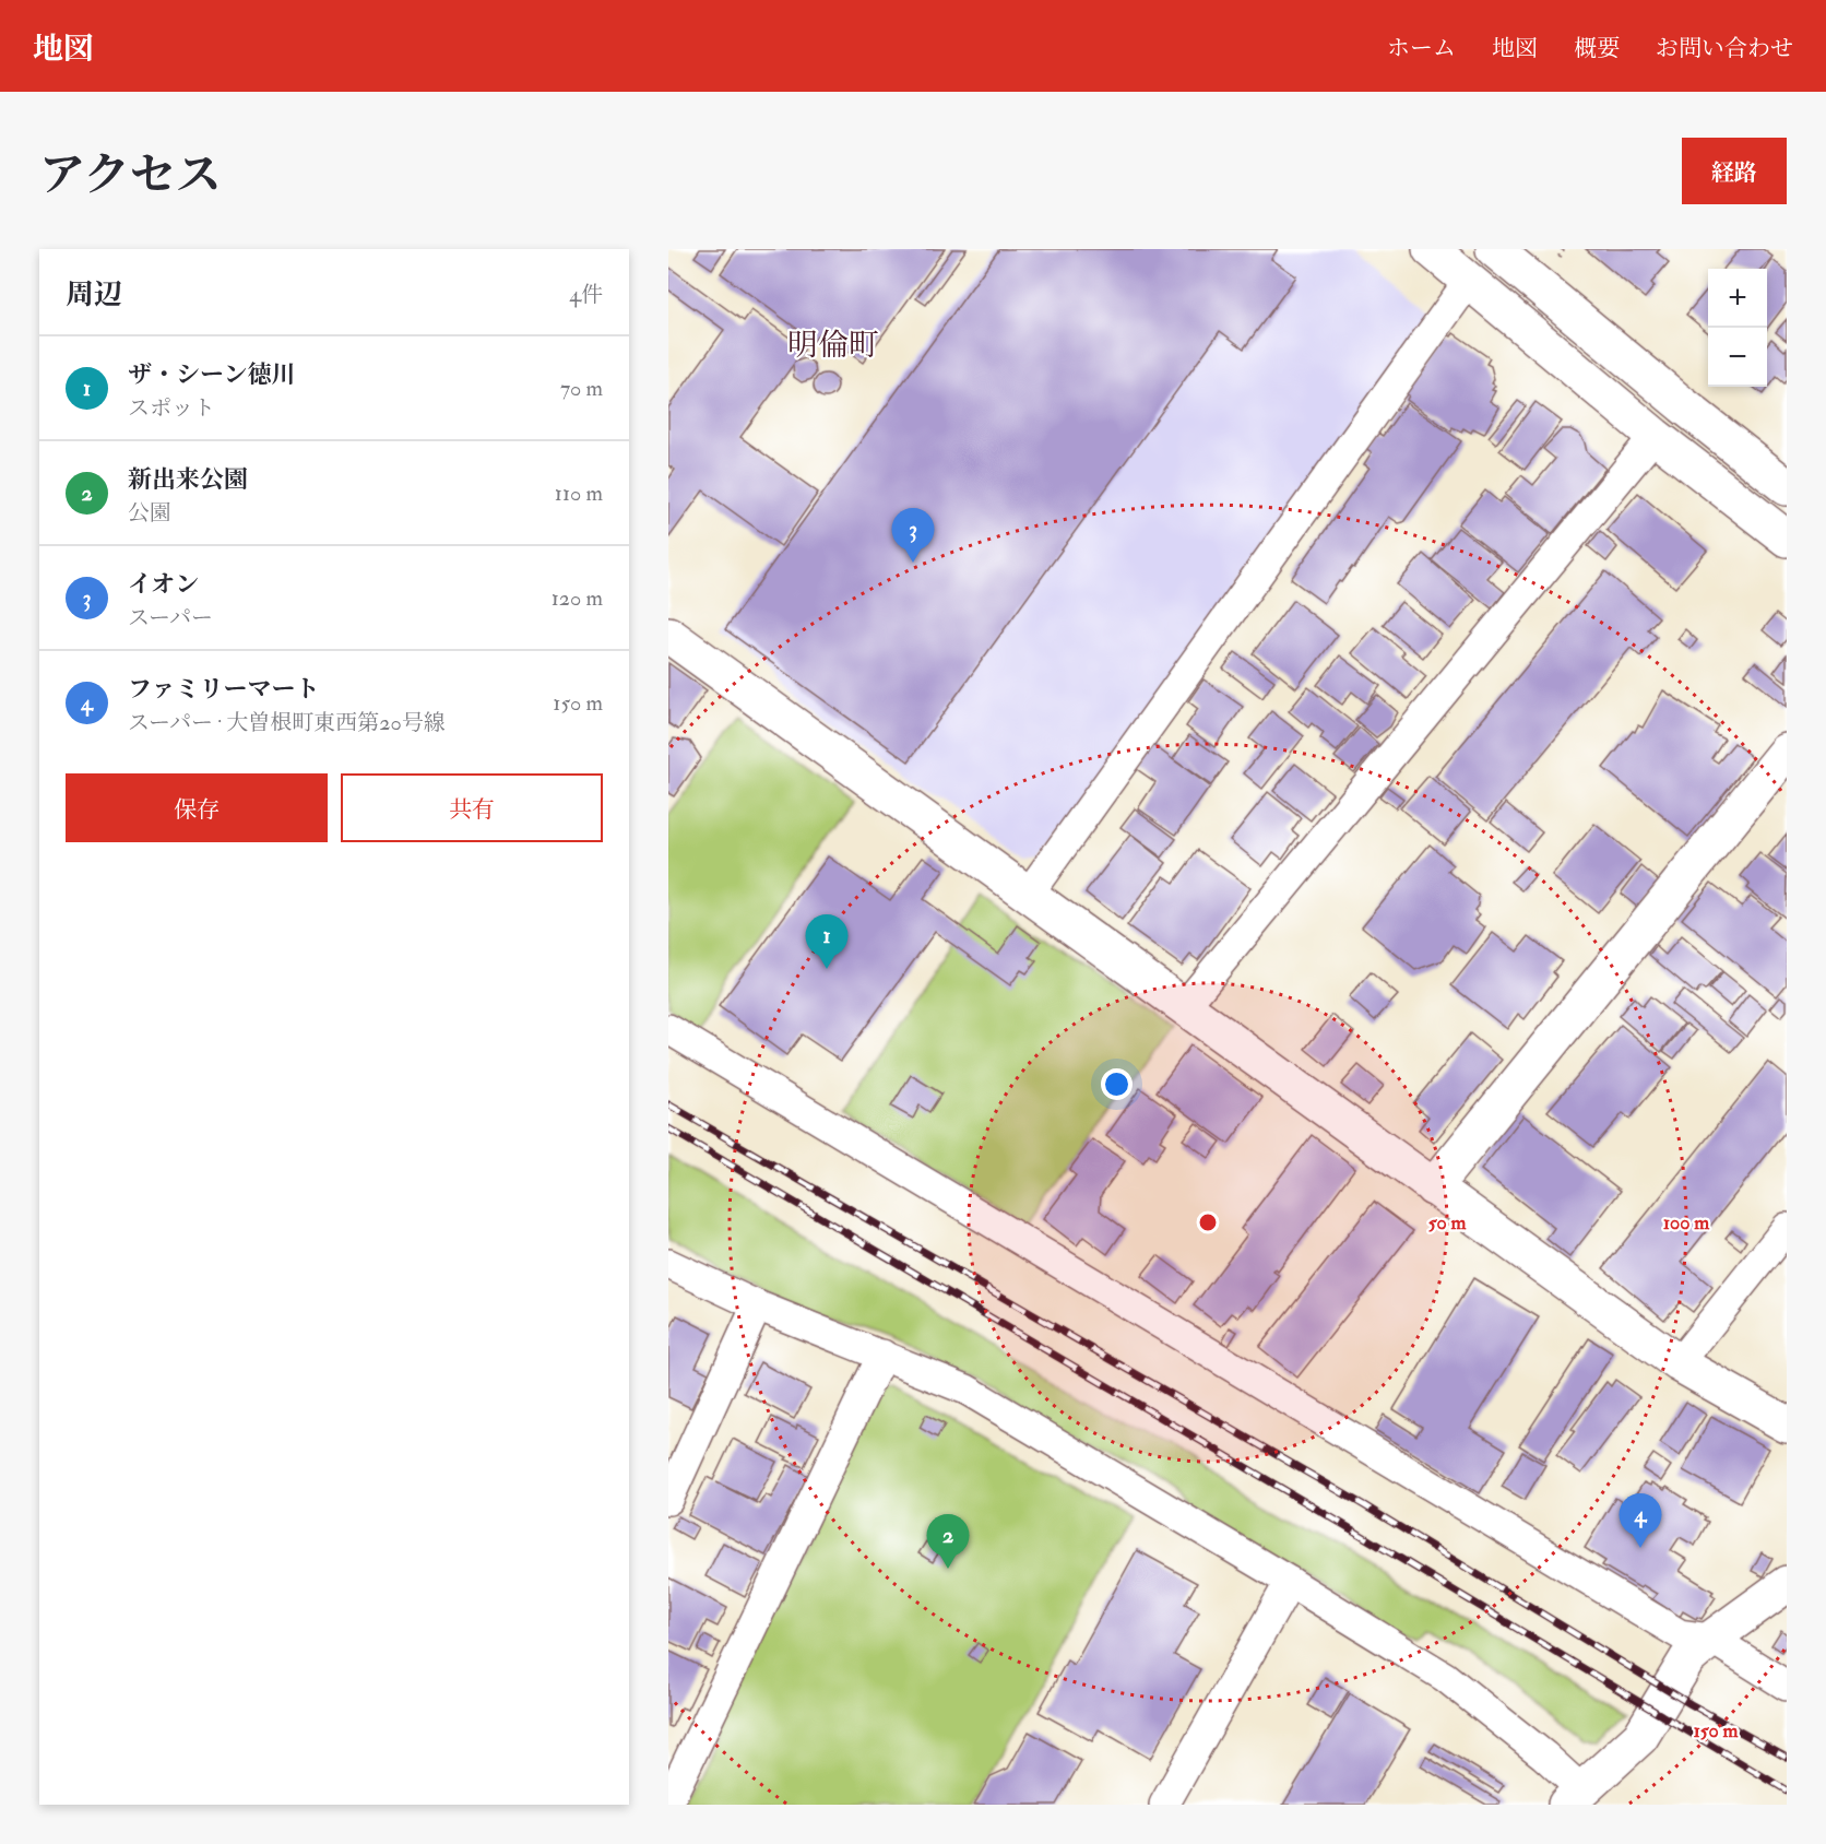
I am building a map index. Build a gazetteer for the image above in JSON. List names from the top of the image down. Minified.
{"districts":["明倫町"],"page":{"header":"地図","nav":["ホーム","地図","概要","お問い合わせ"],"title":"アクセス","buttons":["経路",["保存","共有"]],"heading":["周辺","4件"],"map_buttons":["+","−"],"list":[{"mark":"1","name":"ザ・シーン徳川","note":"スポット","value":"70 m"},{"mark":"2","name":"新出来公園","note":"公園","value":"110 m"},{"mark":"3","name":"イオン","note":"スーパー","value":"120 m"},{"mark":"4","name":"ファミリーマート","note":"スーパー · 大曽根町東西第20号線","value":"150 m"}],"pins":["3","1","4","2"]},"rings":["50 m","100 m","150 m"]}
